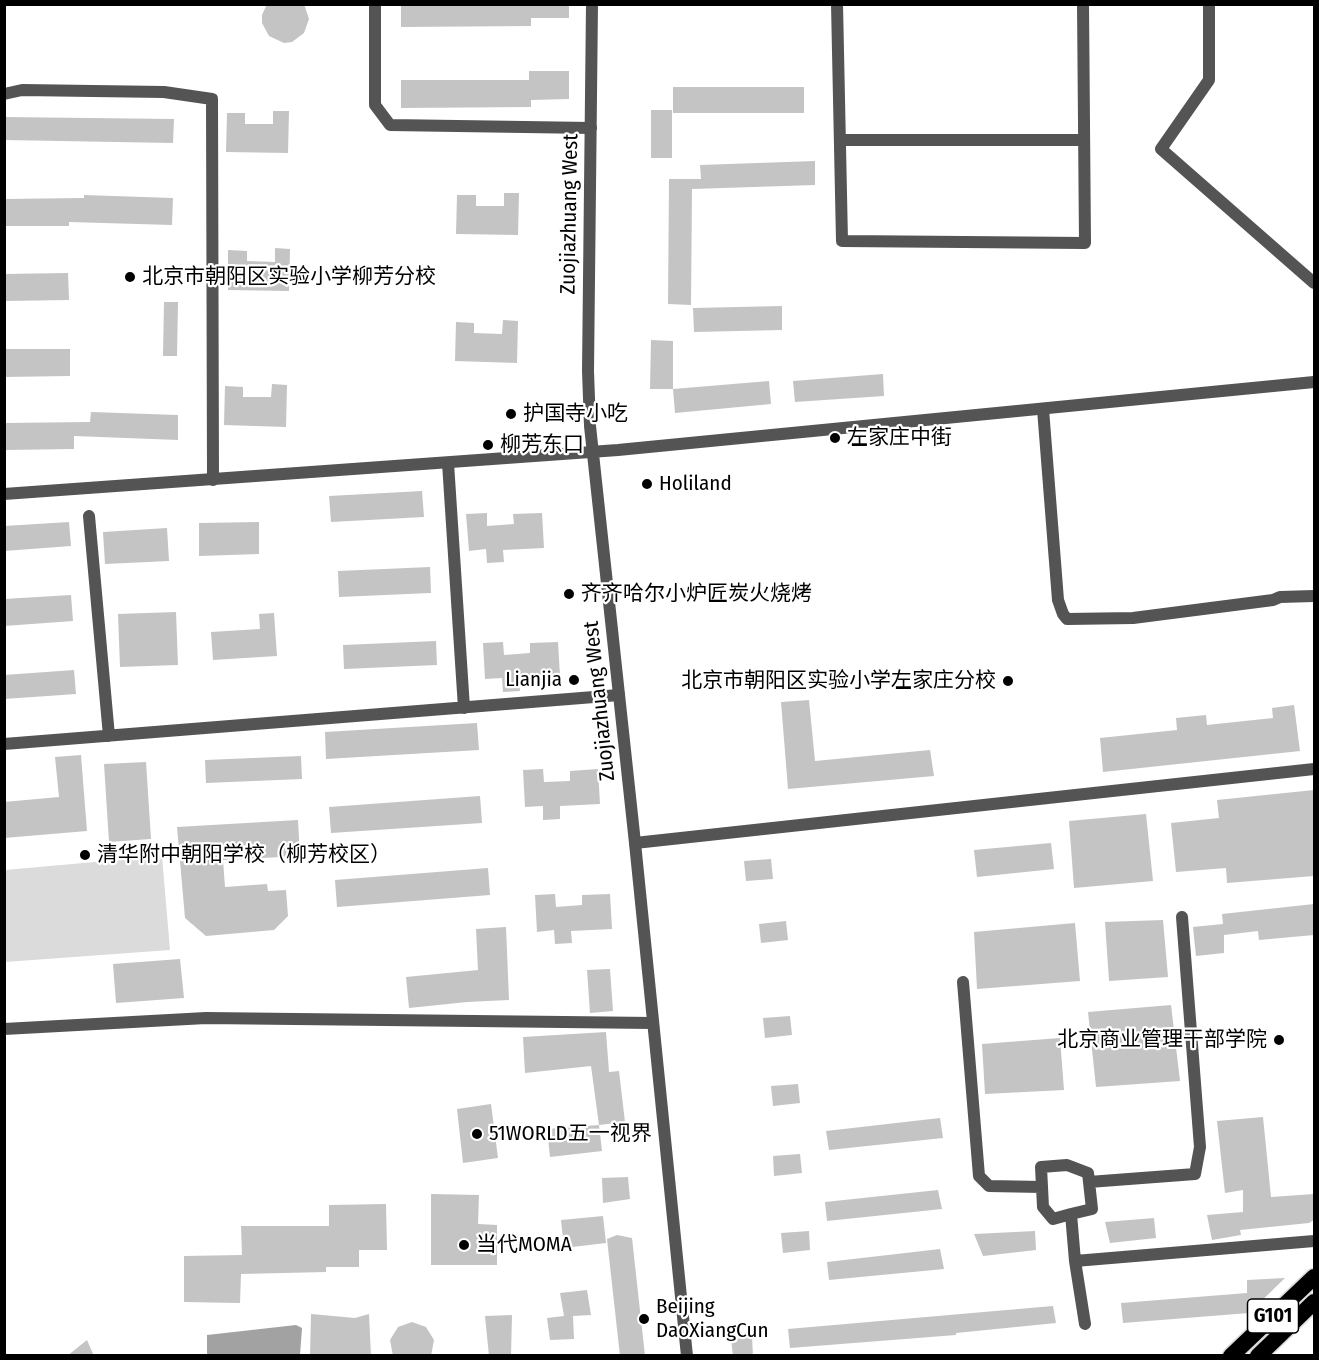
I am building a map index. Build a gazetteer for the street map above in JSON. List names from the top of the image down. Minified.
{"streets":{"highway":["G101"],"street":["Zuojiazhuang West"]},"places":["北京市朝阳区实验小学柳芳分校","护国寺小吃","左家庄中街","柳芳东口","Holiland","齐齐哈尔小炉匠炭火烧烤","Lianjia","北京市朝阳区实验小学左家庄分校","清华附中朝阳学校（柳芳校区）","北京商业管理干部学院","51WORLD五一视界","当代MOMA","Beijing DaoXiangCun"]}
